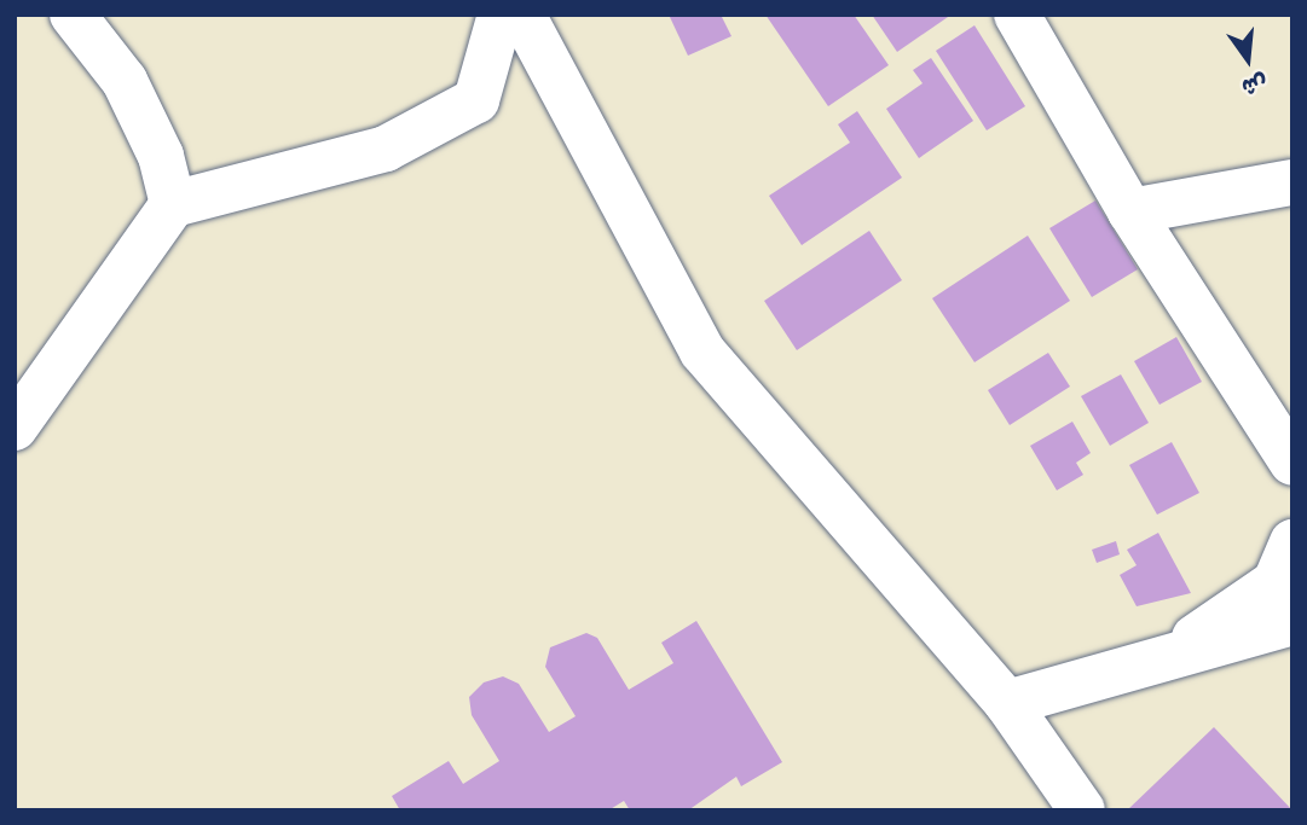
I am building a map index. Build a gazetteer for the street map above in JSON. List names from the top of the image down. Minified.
{"north":"bottom"}
